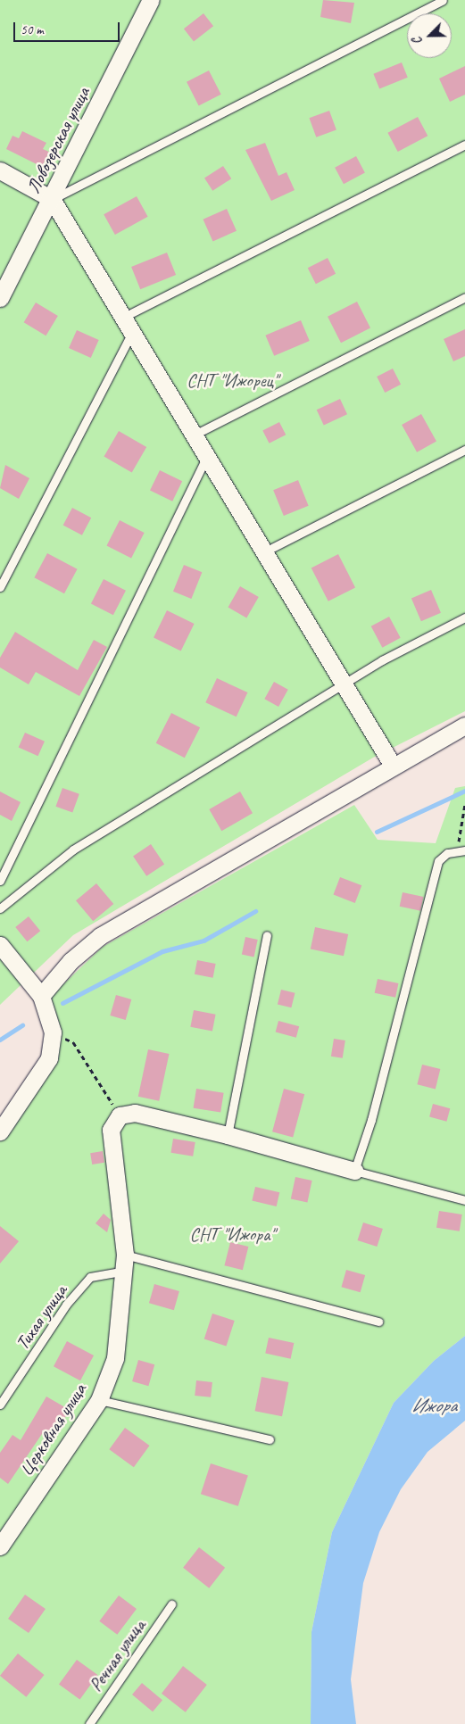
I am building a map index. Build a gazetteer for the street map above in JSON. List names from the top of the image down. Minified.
{"streets":{"street":["Ловозерская улица","Церковная улица"],"lane":["Тихая улица","Речная улица"]},"crossings":[["Тихая улица","Церковная улица"]],"water":["Ижора"],"parks":["СНТ \"Ижорец\"","СНТ \"Ижора\""],"scale_bar":"50 m","north":"bottom left"}
